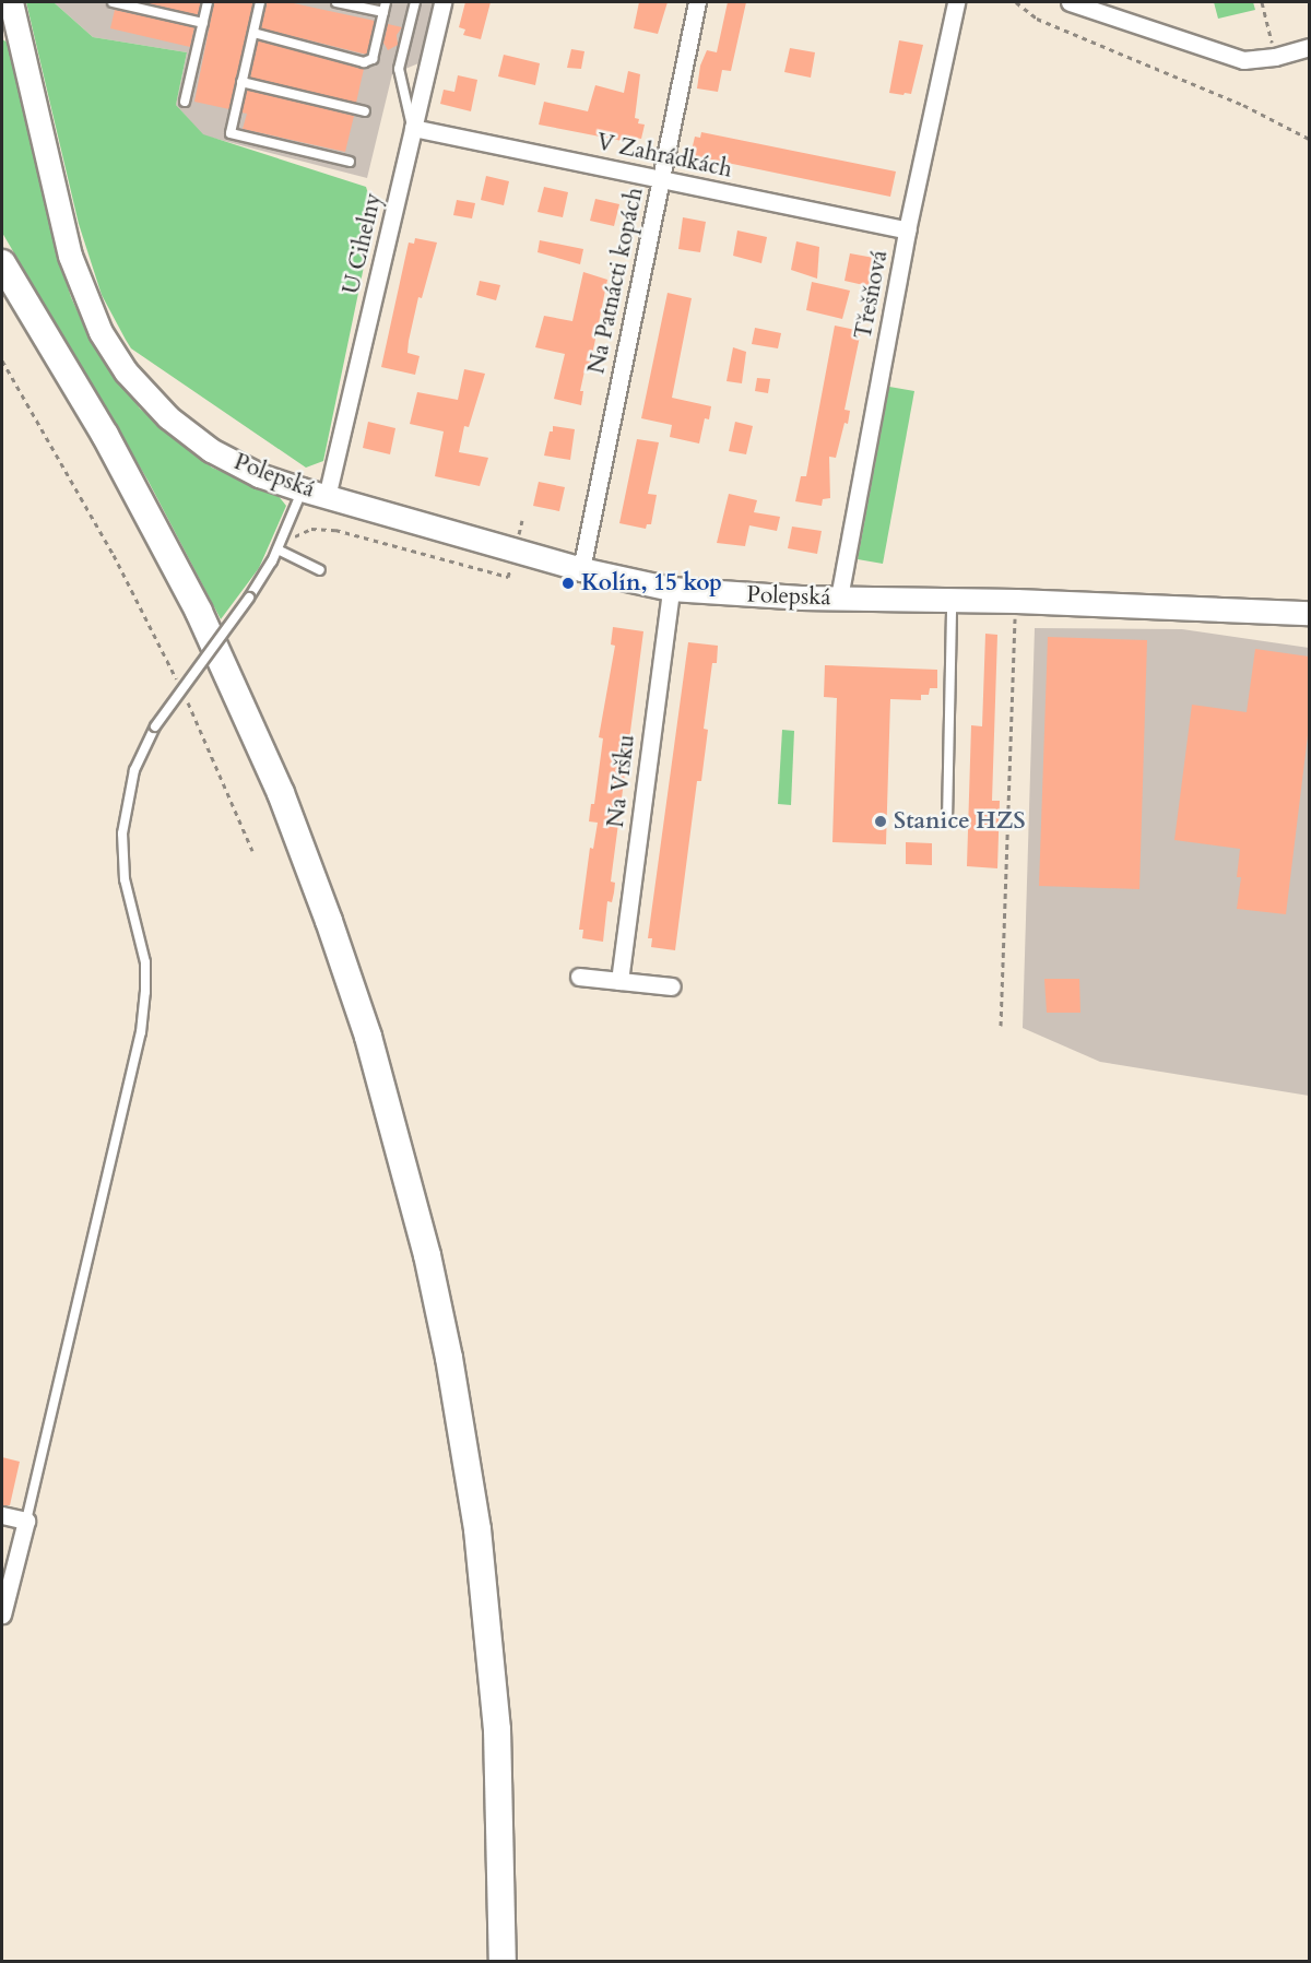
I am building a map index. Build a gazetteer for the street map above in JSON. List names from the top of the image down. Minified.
{"streets":{"main road":["Polepská"],"street":["V Zahrádkách","U Cihelny","Na Patnácti kopách","Třešňová","Na Vršku"]},"crossings":[["V Zahrádkách","U Cihelny"],["V Zahrádkách","Na Patnácti kopách"],["V Zahrádkách","Třešňová"],["U Cihelny","Polepská"],["Na Patnácti kopách","Polepská"],["Třešňová","Polepská"],["Polepská","Na Vršku"]],"places":["Kolín, 15 kop","Stanice HZS"]}
